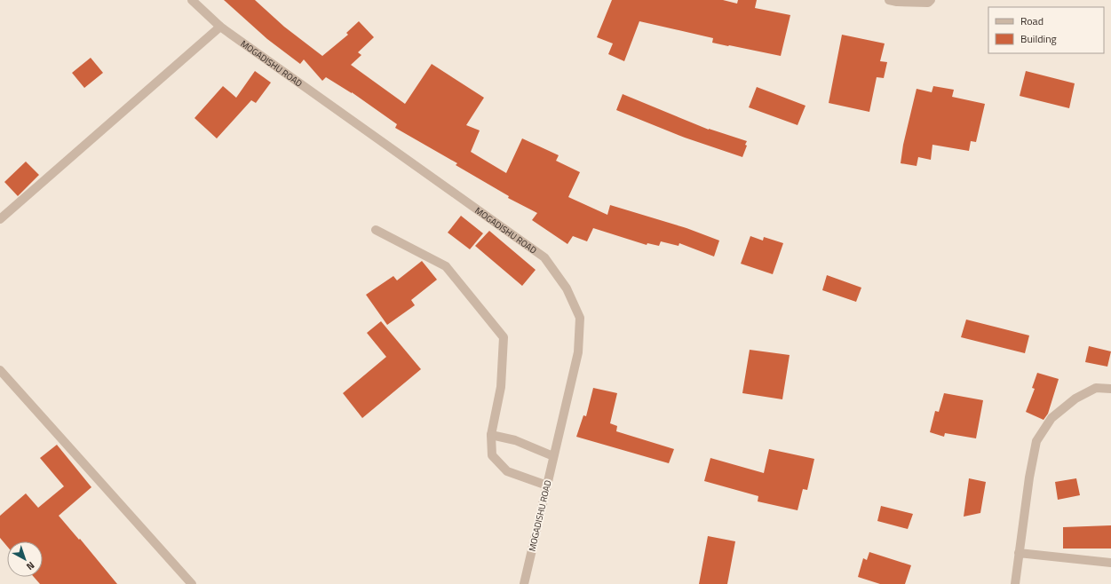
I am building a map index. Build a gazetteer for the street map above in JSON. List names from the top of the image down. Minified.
{"streets":{"street":["MOGADISHU ROAD"]},"legend":["Road","Building"],"north":"bottom right"}
